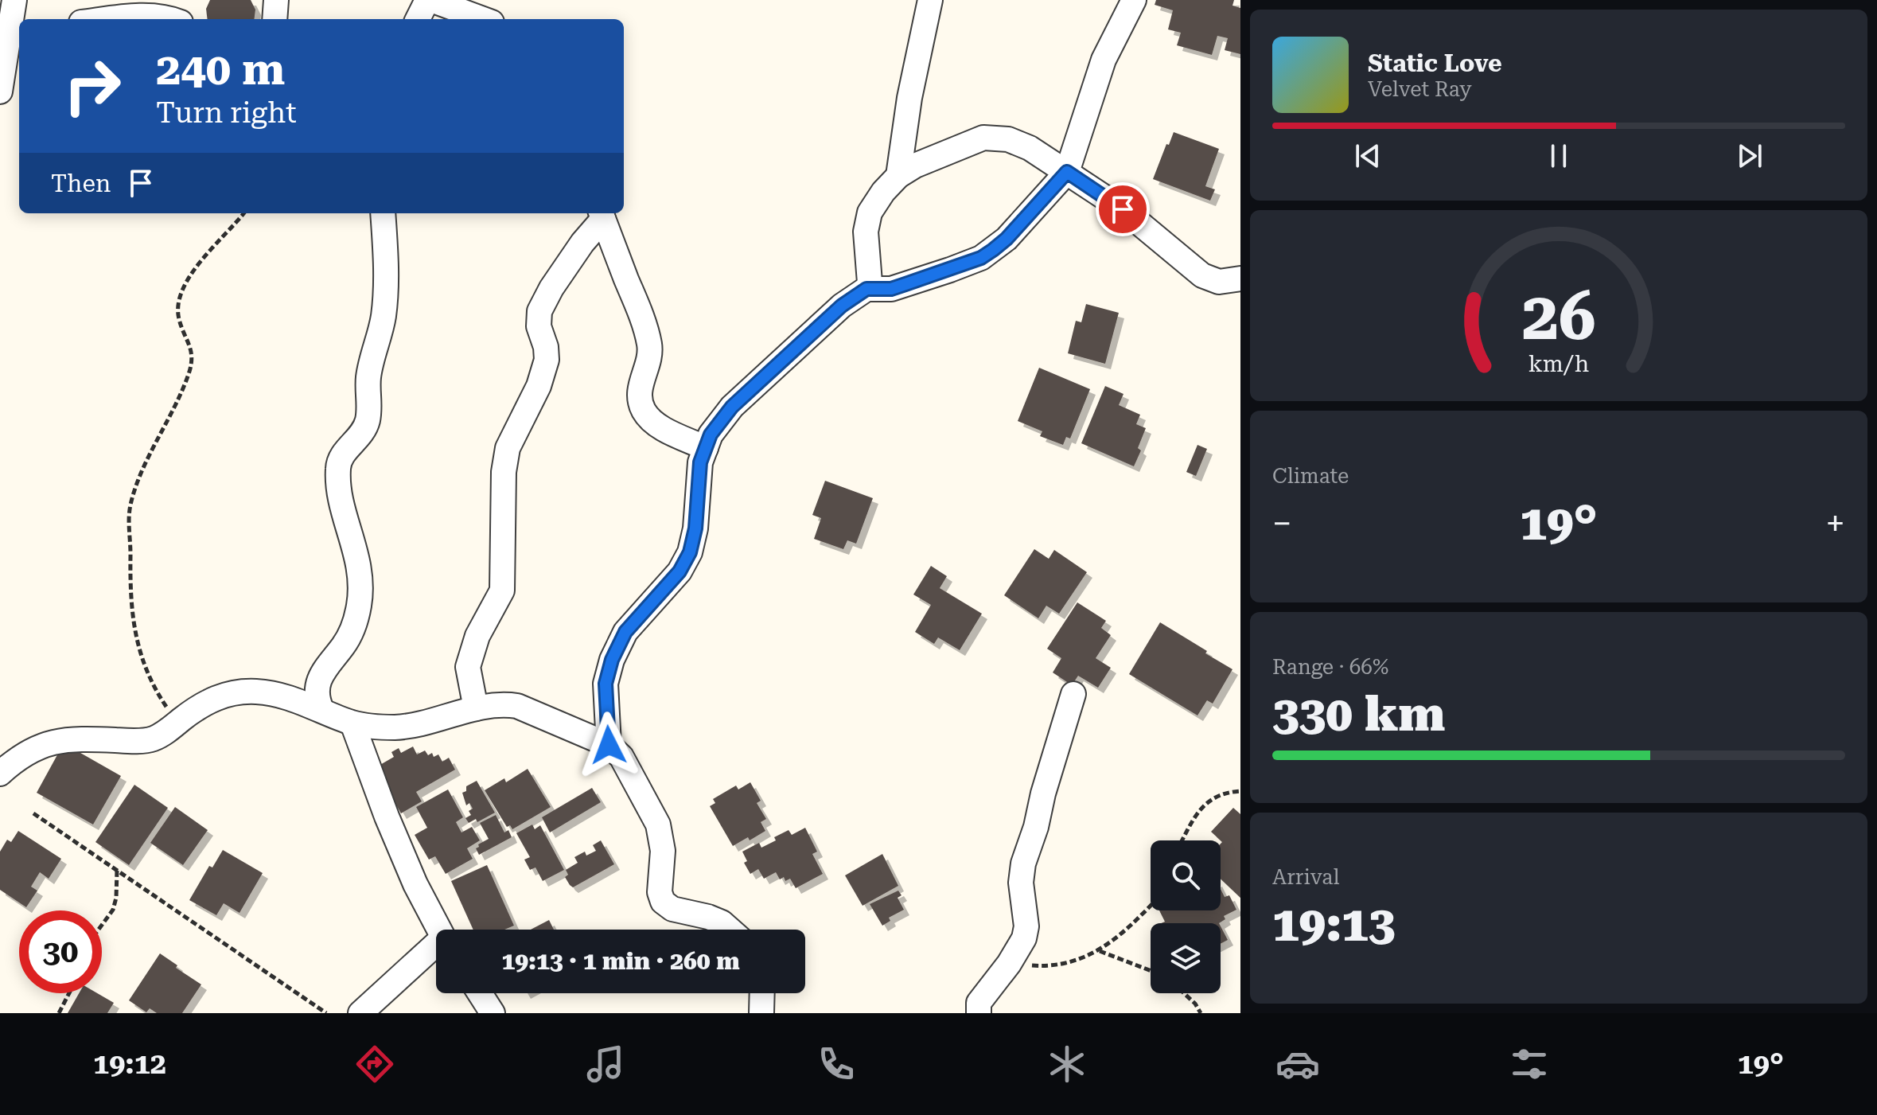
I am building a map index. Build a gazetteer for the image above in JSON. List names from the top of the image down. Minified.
{"page":{"turn":["240 m","Turn right"],"song":["Static Love","Velvet Ray"],"then":"Then","tile":["Climate",["Range · 66%","330 km"],["Arrival","19:13"]],"heat":["−","19°","+"],"limit":"30","trip":"19:13 · 1 min · 260 m","tabs":["19:12","19°"],"gauge":["26","km/h"]}}
